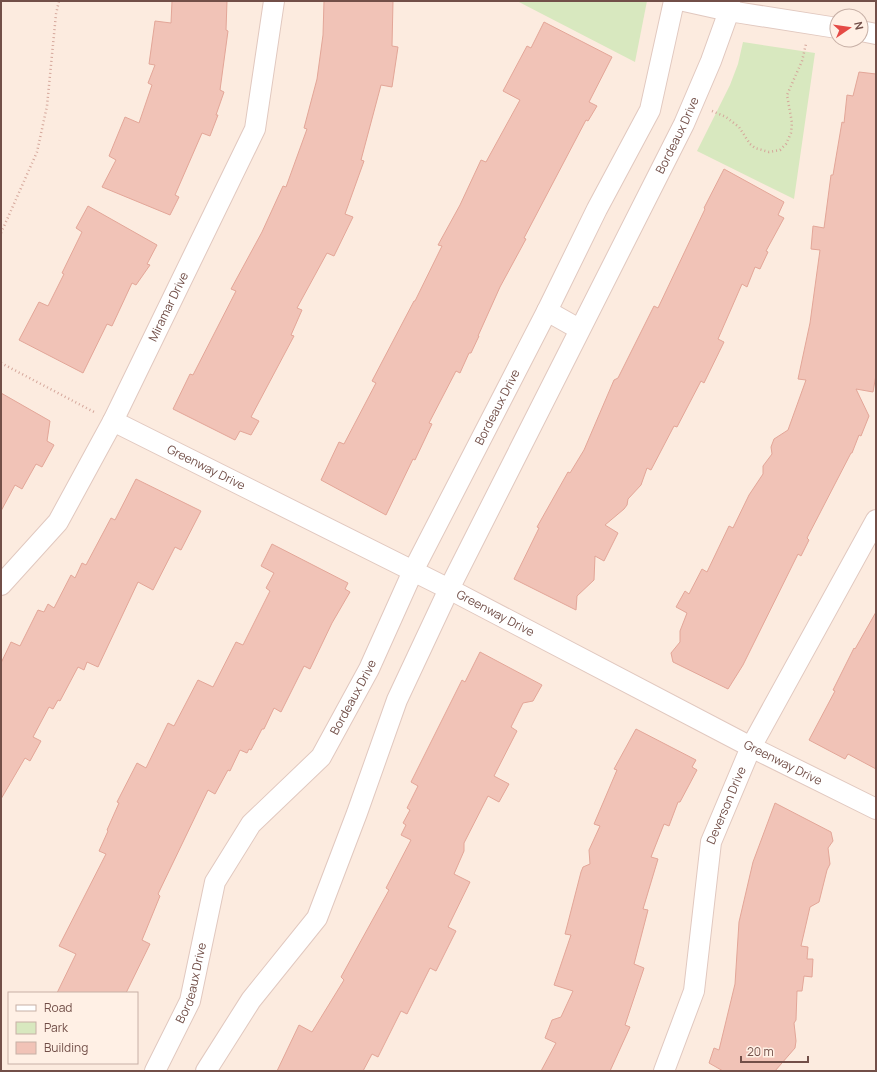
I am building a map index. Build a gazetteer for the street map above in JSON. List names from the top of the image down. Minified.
{"streets":{"street":["Bordeaux Drive","Miramar Drive","Greenway Drive","Deverson Drive"]},"crossings":[["Bordeaux Drive","Greenway Drive"],["Miramar Drive","Greenway Drive"],["Greenway Drive","Deverson Drive"]],"legend":["Road","Park","Building"],"scale_bar":"20 m","north":"right"}
